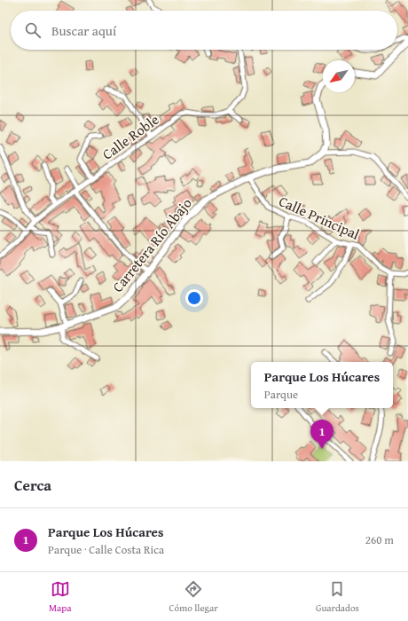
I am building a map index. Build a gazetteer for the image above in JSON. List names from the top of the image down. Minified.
{"streets":{"street":["Calle Roble","Calle Principal","Carretera Río Abajo"]},"crossings":[["Calle Principal","Carretera Río Abajo"]],"north":"bottom left","page":{"search":"Buscar aquí","popup":["Parque Los Húcares","Parque"],"pins":"1","heading":"Cerca","list":[{"mark":"1","name":"Parque Los Húcares","note":"Parque · Calle Costa Rica","value":"260 m"}],"nav":["Mapa","Cómo llegar","Guardados"]}}
